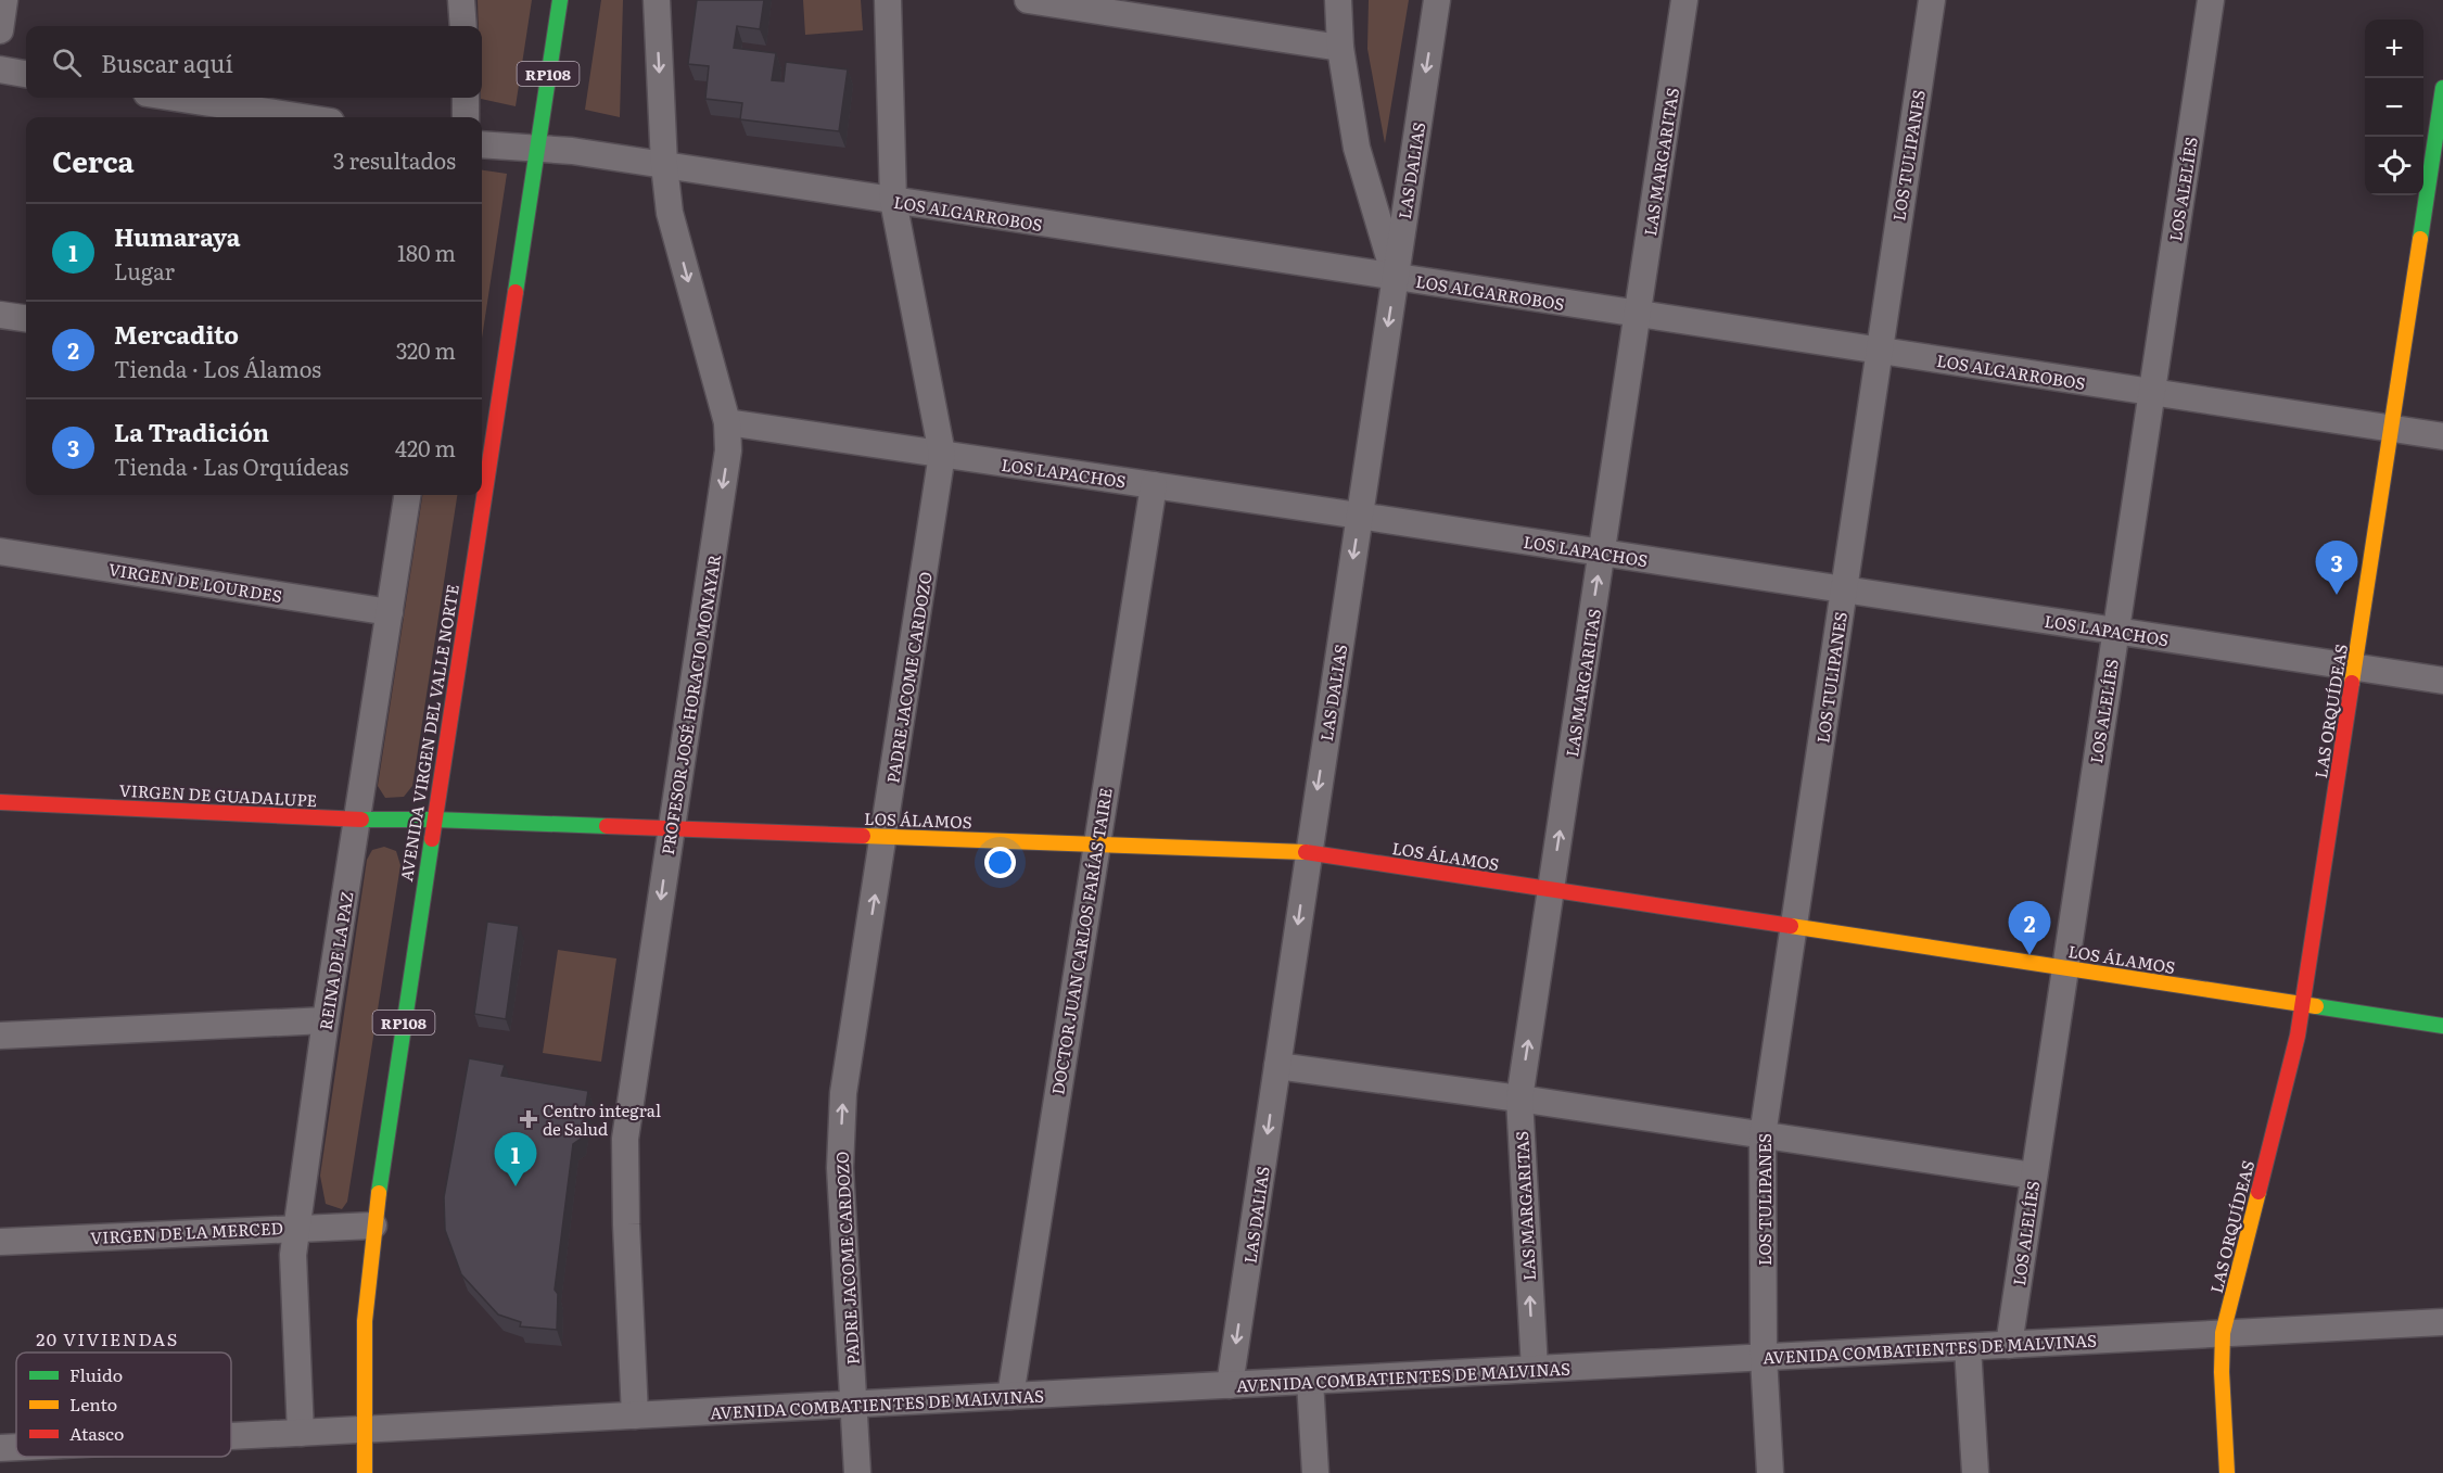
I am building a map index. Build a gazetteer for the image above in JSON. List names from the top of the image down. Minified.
{"streets":{"street":["RP108","LOS TULIPANES","LAS MARGARITAS","LAS DALIAS","LOS ALELÍES","LOS ALGARROBOS","LOS LAPACHOS","VIRGEN DE LOURDES","PADRE JACOME CARDOZO","PROFESOR JOSÉ HORACIO MONAYAR","LAS ORQUÍDEAS","AVENIDA VIRGEN DEL VALLE NORTE","VIRGEN DE GUADALUPE","LOS ÁLAMOS","DOCTOR JUAN CARLOS FARÍAS TAIRE","REINA DE LA PAZ","VIRGEN DE LA MERCED","AVENIDA COMBATIENTES DE MALVINAS"]},"crossings":[["LOS TULIPANES","LOS ALGARROBOS"],["LOS TULIPANES","LOS LAPACHOS"],["LOS TULIPANES","LOS ÁLAMOS"],["LOS TULIPANES","AVENIDA COMBATIENTES DE MALVINAS"],["LAS MARGARITAS","LOS ALGARROBOS"],["LAS MARGARITAS","LOS LAPACHOS"],["LAS MARGARITAS","LOS ÁLAMOS"],["LAS MARGARITAS","AVENIDA COMBATIENTES DE MALVINAS"],["LAS DALIAS","LOS ALGARROBOS"],["LAS DALIAS","LOS LAPACHOS"],["LAS DALIAS","LOS ÁLAMOS"],["LAS DALIAS","AVENIDA COMBATIENTES DE MALVINAS"],["LOS ALELÍES","LOS ALGARROBOS"],["LOS ALELÍES","LOS LAPACHOS"],["LOS ALELÍES","LOS ÁLAMOS"],["LOS ALELÍES","AVENIDA COMBATIENTES DE MALVINAS"],["LOS ALGARROBOS","PADRE JACOME CARDOZO"],["LOS ALGARROBOS","PROFESOR JOSÉ HORACIO MONAYAR"],["LOS ALGARROBOS","LAS ORQUÍDEAS"],["LOS ALGARROBOS","AVENIDA VIRGEN DEL VALLE NORTE"],["LOS LAPACHOS","PADRE JACOME CARDOZO"],["LOS LAPACHOS","PROFESOR JOSÉ HORACIO MONAYAR"],["LOS LAPACHOS","LAS ORQUÍDEAS"],["LOS LAPACHOS","DOCTOR JUAN CARLOS FARÍAS TAIRE"],["VIRGEN DE LOURDES","REINA DE LA PAZ"],["PADRE JACOME CARDOZO","LOS ÁLAMOS"],["PADRE JACOME CARDOZO","AVENIDA COMBATIENTES DE MALVINAS"],["PROFESOR JOSÉ HORACIO MONAYAR","LOS ÁLAMOS"],["PROFESOR JOSÉ HORACIO MONAYAR","AVENIDA COMBATIENTES DE MALVINAS"],["LAS ORQUÍDEAS","LOS ÁLAMOS"],["LAS ORQUÍDEAS","AVENIDA COMBATIENTES DE MALVINAS"],["AVENIDA VIRGEN DEL VALLE NORTE","VIRGEN DE GUADALUPE"],["AVENIDA VIRGEN DEL VALLE NORTE","LOS ÁLAMOS"],["AVENIDA VIRGEN DEL VALLE NORTE","VIRGEN DE LA MERCED"],["AVENIDA VIRGEN DEL VALLE NORTE","AVENIDA COMBATIENTES DE MALVINAS"],["VIRGEN DE GUADALUPE","LOS ÁLAMOS"],["VIRGEN DE GUADALUPE","REINA DE LA PAZ"],["LOS ÁLAMOS","DOCTOR JUAN CARLOS FARÍAS TAIRE"],["DOCTOR JUAN CARLOS FARÍAS TAIRE","AVENIDA COMBATIENTES DE MALVINAS"],["REINA DE LA PAZ","VIRGEN DE LA MERCED"],["REINA DE LA PAZ","AVENIDA COMBATIENTES DE MALVINAS"]],"one_way":["LAS MARGARITAS","LAS DALIAS","PADRE JACOME CARDOZO","PROFESOR JOSÉ HORACIO MONAYAR"],"districts":["20 VIVIENDAS"],"places":{"health":["Centro integral de Salud"]},"legend":["Fluido","Lento","Atasco"],"page":{"map_buttons":["+","−"],"search":"Buscar aquí","heading":["Cerca","3 resultados"],"list":[{"mark":"1","name":"Humaraya","note":"Lugar","value":"180 m"},{"mark":"2","name":"Mercadito","note":"Tienda · Los Álamos","value":"320 m"},{"mark":"3","name":"La Tradición","note":"Tienda · Las Orquídeas","value":"420 m"}],"pins":["3","2","1"]}}
